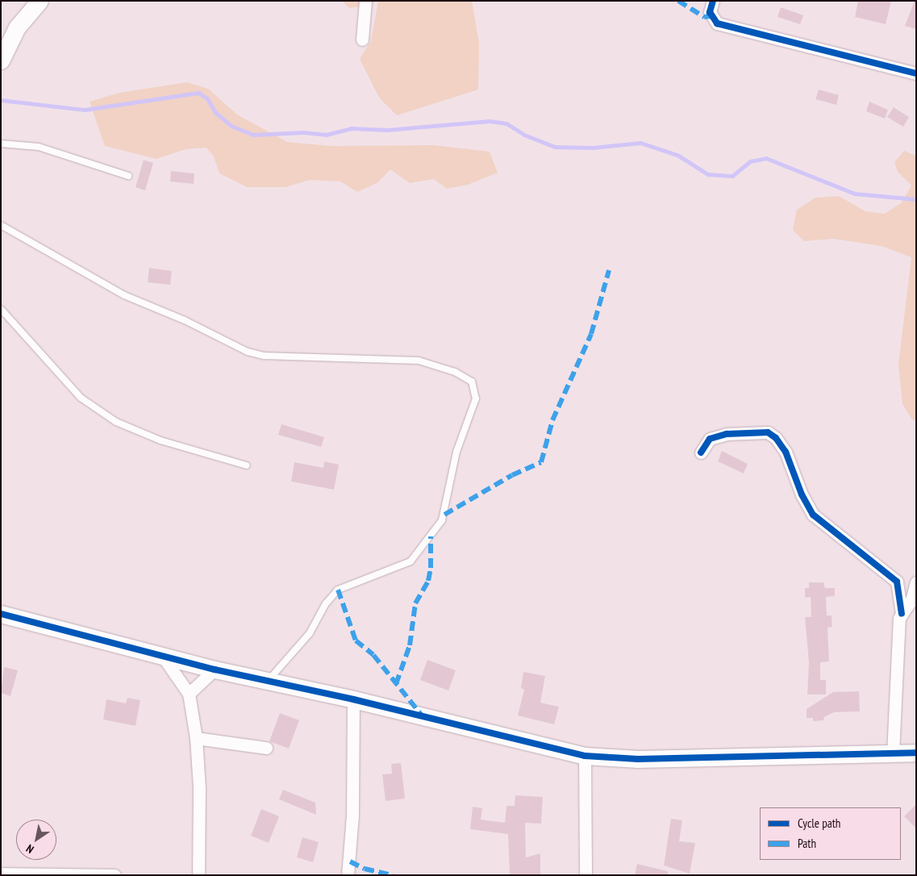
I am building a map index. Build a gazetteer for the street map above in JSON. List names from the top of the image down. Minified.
{"legend":["Cycle path","Path"],"north":"bottom left"}
